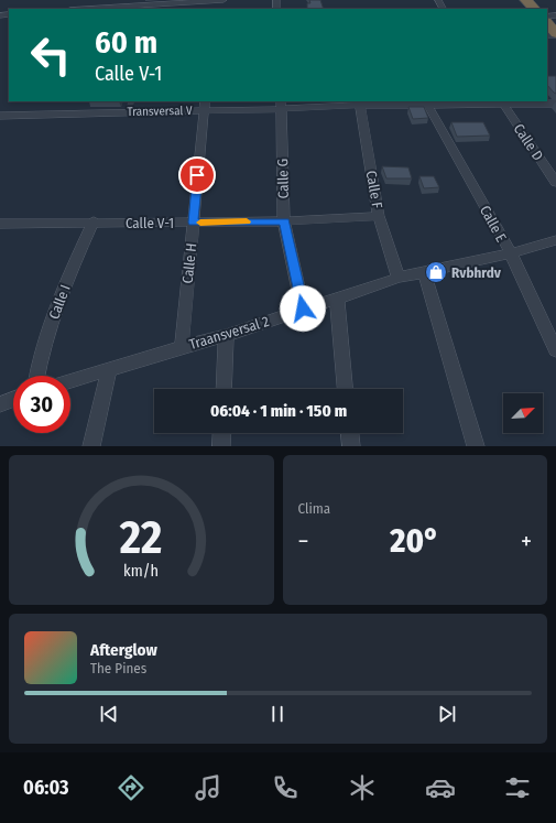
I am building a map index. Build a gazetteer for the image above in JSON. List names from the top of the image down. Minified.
{"streets":{"street":["Transversal V","Calle D","Calle G","Calle F","Calle V-1","Calle E","Calle H","Calle I","Traansversal 2"]},"crossings":[["Transversal V","Calle D"],["Transversal V","Calle G"],["Transversal V","Calle F"],["Transversal V","Calle E"],["Transversal V","Calle H"],["Calle G","Calle V-1"],["Calle G","Traansversal 2"],["Calle F","Calle V-1"],["Calle F","Traansversal 2"],["Calle V-1","Calle H"],["Calle V-1","Calle I"],["Calle E","Traansversal 2"],["Calle H","Traansversal 2"]],"places":{"shop":["Rvbhrdv"]},"north":"top right","page":{"turn":["60 m","Calle V-1"],"limit":"30","trip":"06:04 · 1 min · 150 m","tile":"Clima","heat":["−","20°","+"],"song":["Afterglow","The Pines"],"tabs":"06:03","gauge":["22","km/h"]}}
